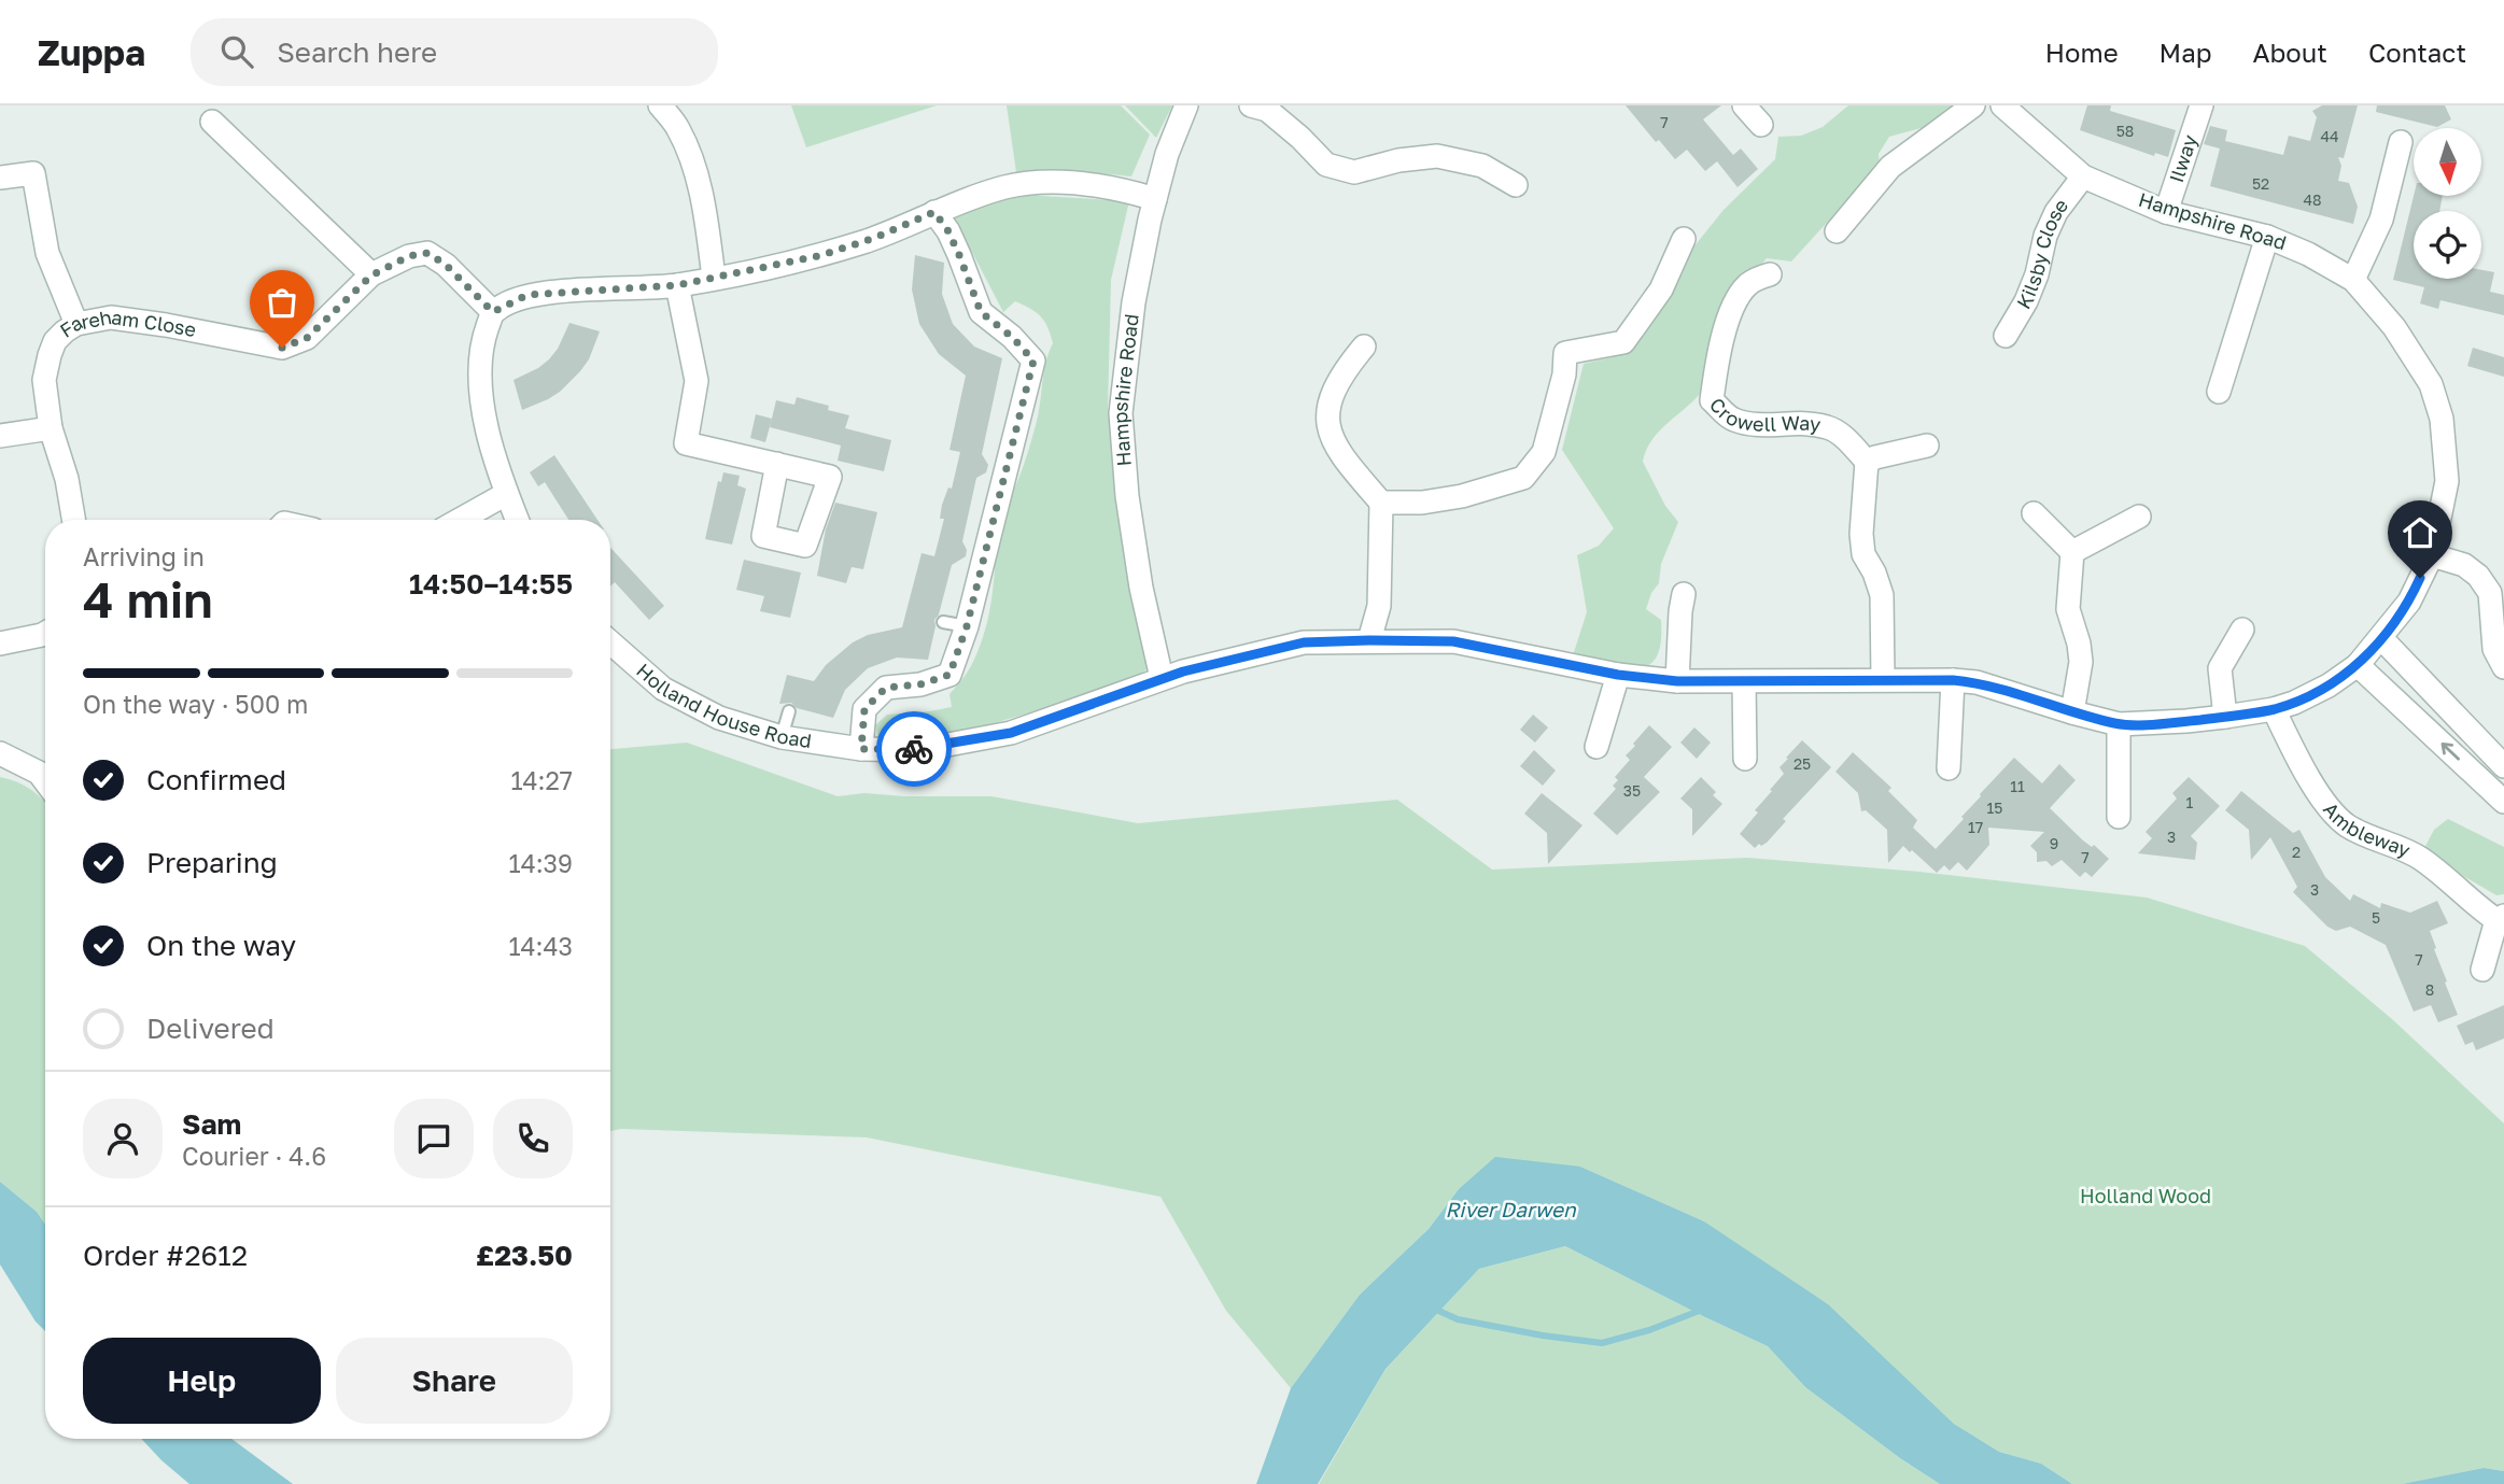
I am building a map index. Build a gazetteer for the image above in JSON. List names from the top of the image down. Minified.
{"streets":{"street":["Ilway","Hampshire Road","Kilsby Close","Fareham Close","Crowell Way","Holland House Road","Ambleway"]},"crossings":[["Ilway","Hampshire Road"],["Hampshire Road","Kilsby Close"],["Hampshire Road","Holland House Road"],["Holland House Road","Ambleway"]],"water":["River Darwen"],"parks":["Holland Wood"],"house_numbers":["7","58","44","52","48","25","11","35","1","15","17","3","9","2","7","3","5","7","8"],"north":"bottom","page":{"header":"Zuppa","search":"Search here","nav":["Home","Map","About","Contact"],"heading":["4 min","Arriving in","14:50–14:55"],"panel":["Sam","Courier · 4.6","Order #2612","£23.50"],"bar":"On the way · 500 m","list":[["Confirmed","14:27"],["Preparing","14:39"],["On the way","14:43"],"Delivered"],"buttons":["Help","Share"]}}
